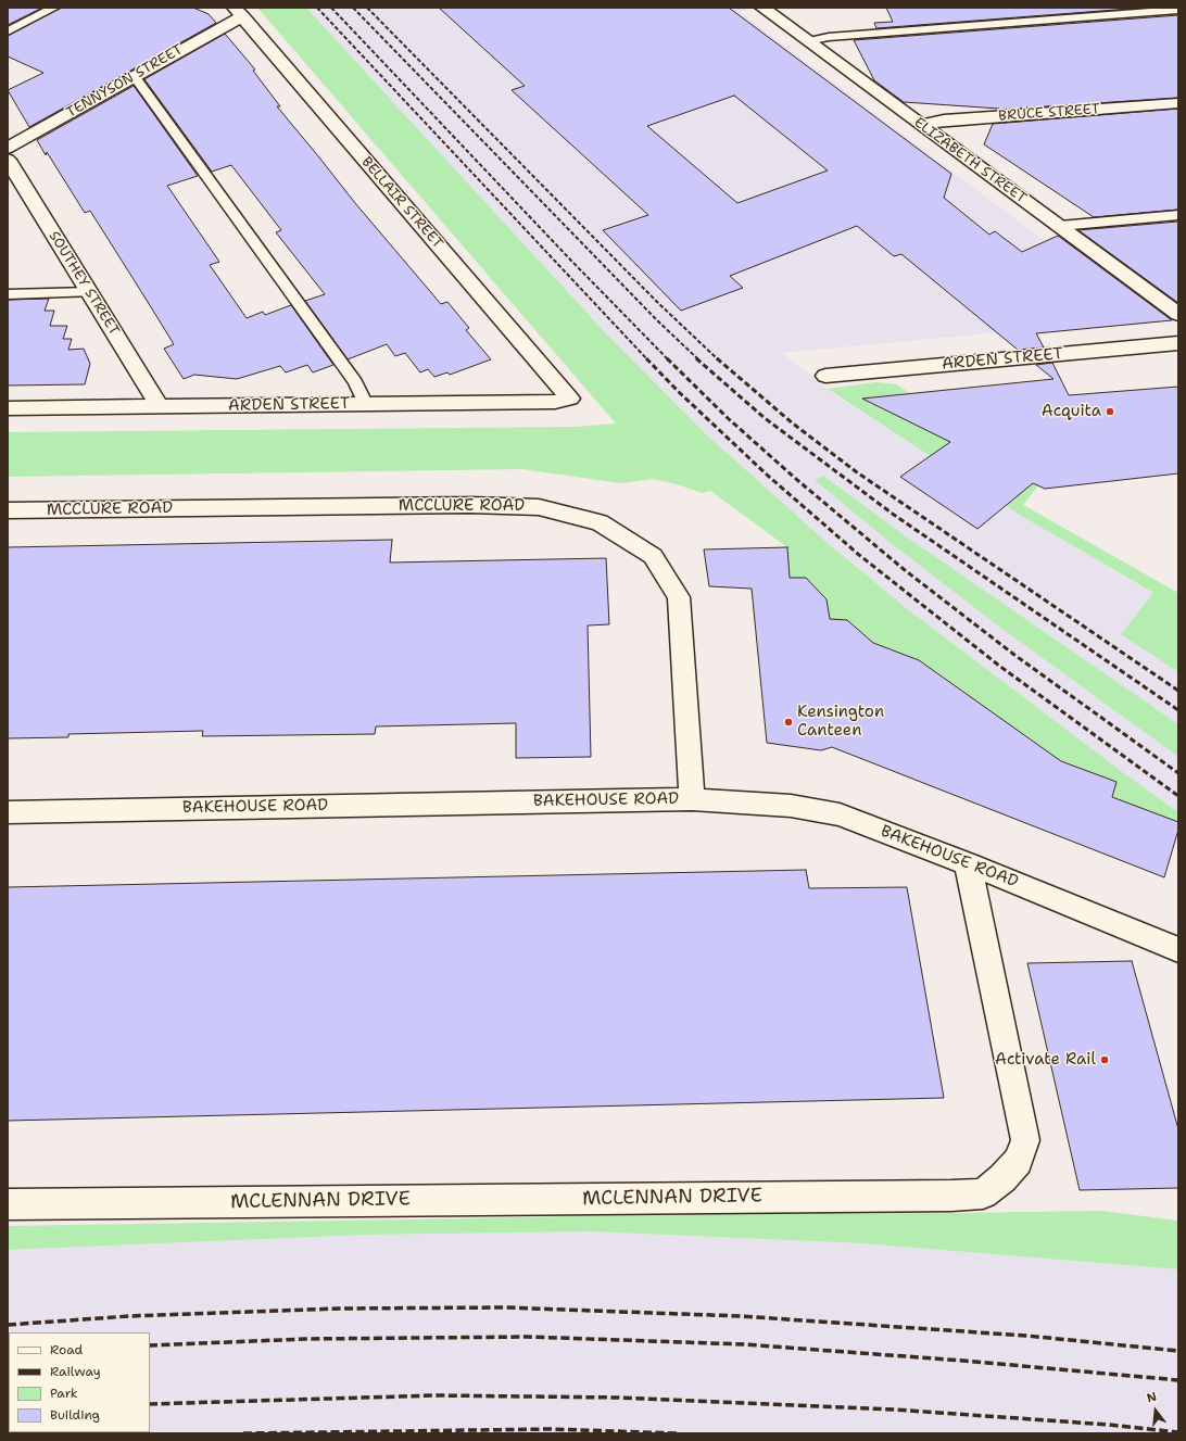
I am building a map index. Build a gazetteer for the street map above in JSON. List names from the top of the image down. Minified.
{"streets":{"street":["TENNYSON STREET","BRUCE STREET","ELIZABETH STREET","BELLAIR STREET","SOUTHEY STREET","ARDEN STREET","MCCLURE ROAD","BAKEHOUSE ROAD","MCLENNAN DRIVE"]},"crossings":[["TENNYSON STREET","BELLAIR STREET"],["BRUCE STREET","ELIZABETH STREET"],["BELLAIR STREET","ARDEN STREET"],["SOUTHEY STREET","ARDEN STREET"],["MCCLURE ROAD","BAKEHOUSE ROAD"],["BAKEHOUSE ROAD","MCLENNAN DRIVE"]],"places":["Acquita","Kensington Canteen","Activate Rail"],"legend":["Road","Railway","Park","Building"],"north":"top"}
